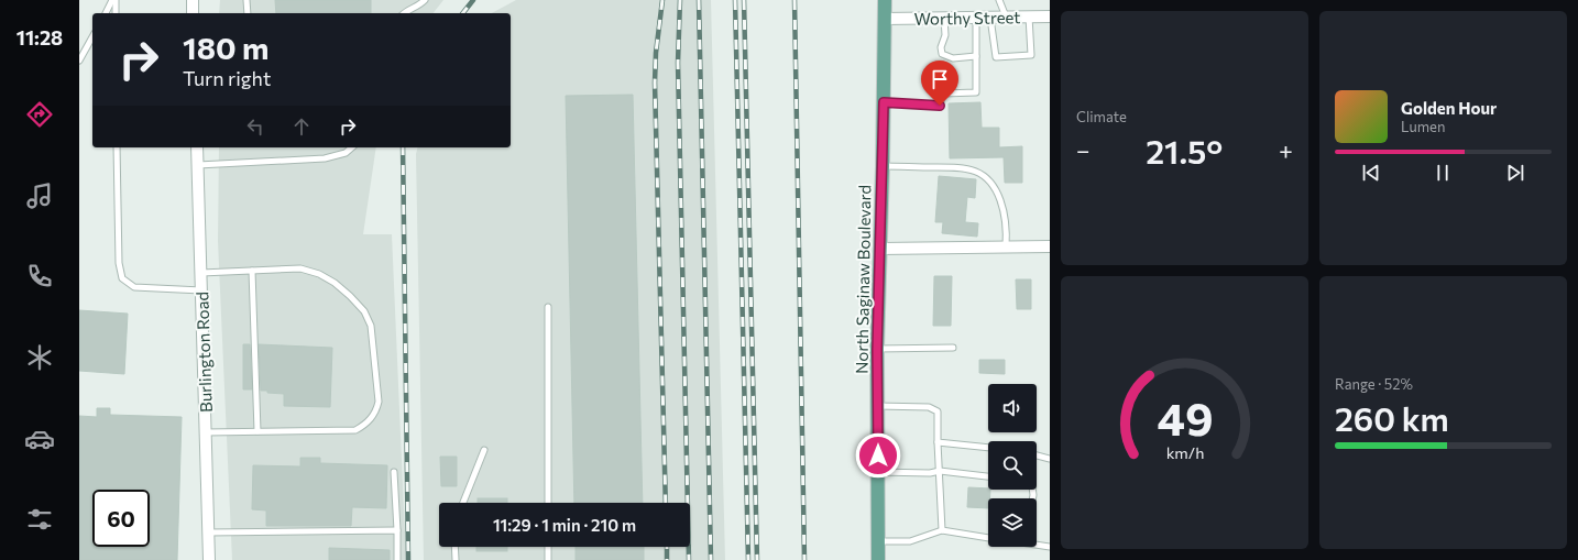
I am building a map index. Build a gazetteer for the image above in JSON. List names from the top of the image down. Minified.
{"streets":{"main road":["North Saginaw Boulevard"],"street":["Worthy Street","Burlington Road"]},"crossings":[["Worthy Street","North Saginaw Boulevard"]],"page":{"tabs":"11:28","tile":["Climate",["Range · 52%","260 km"]],"turn":["180 m","Turn right"],"song":["Golden Hour","Lumen"],"heat":["−","21.5°","+"],"limit":"60","trip":"11:29 · 1 min · 210 m","gauge":["49","km/h"]}}
